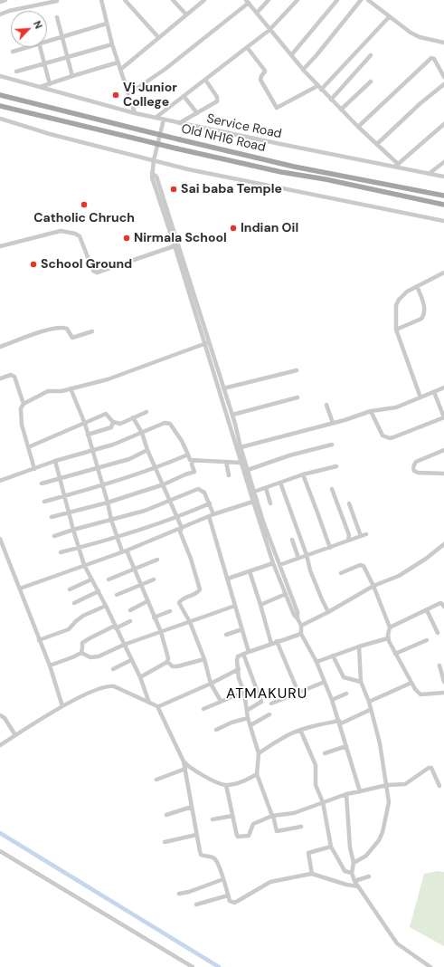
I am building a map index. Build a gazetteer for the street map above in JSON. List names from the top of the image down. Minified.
{"streets":{"main road":["Old NH16 Road"],"street":["Service Road"]},"districts":["ATMAKURU"],"places":["Vj Junior College","Sai baba Temple","Catholic Chruch","Indian Oil","Nirmala School","School Ground"],"north":"top right"}
